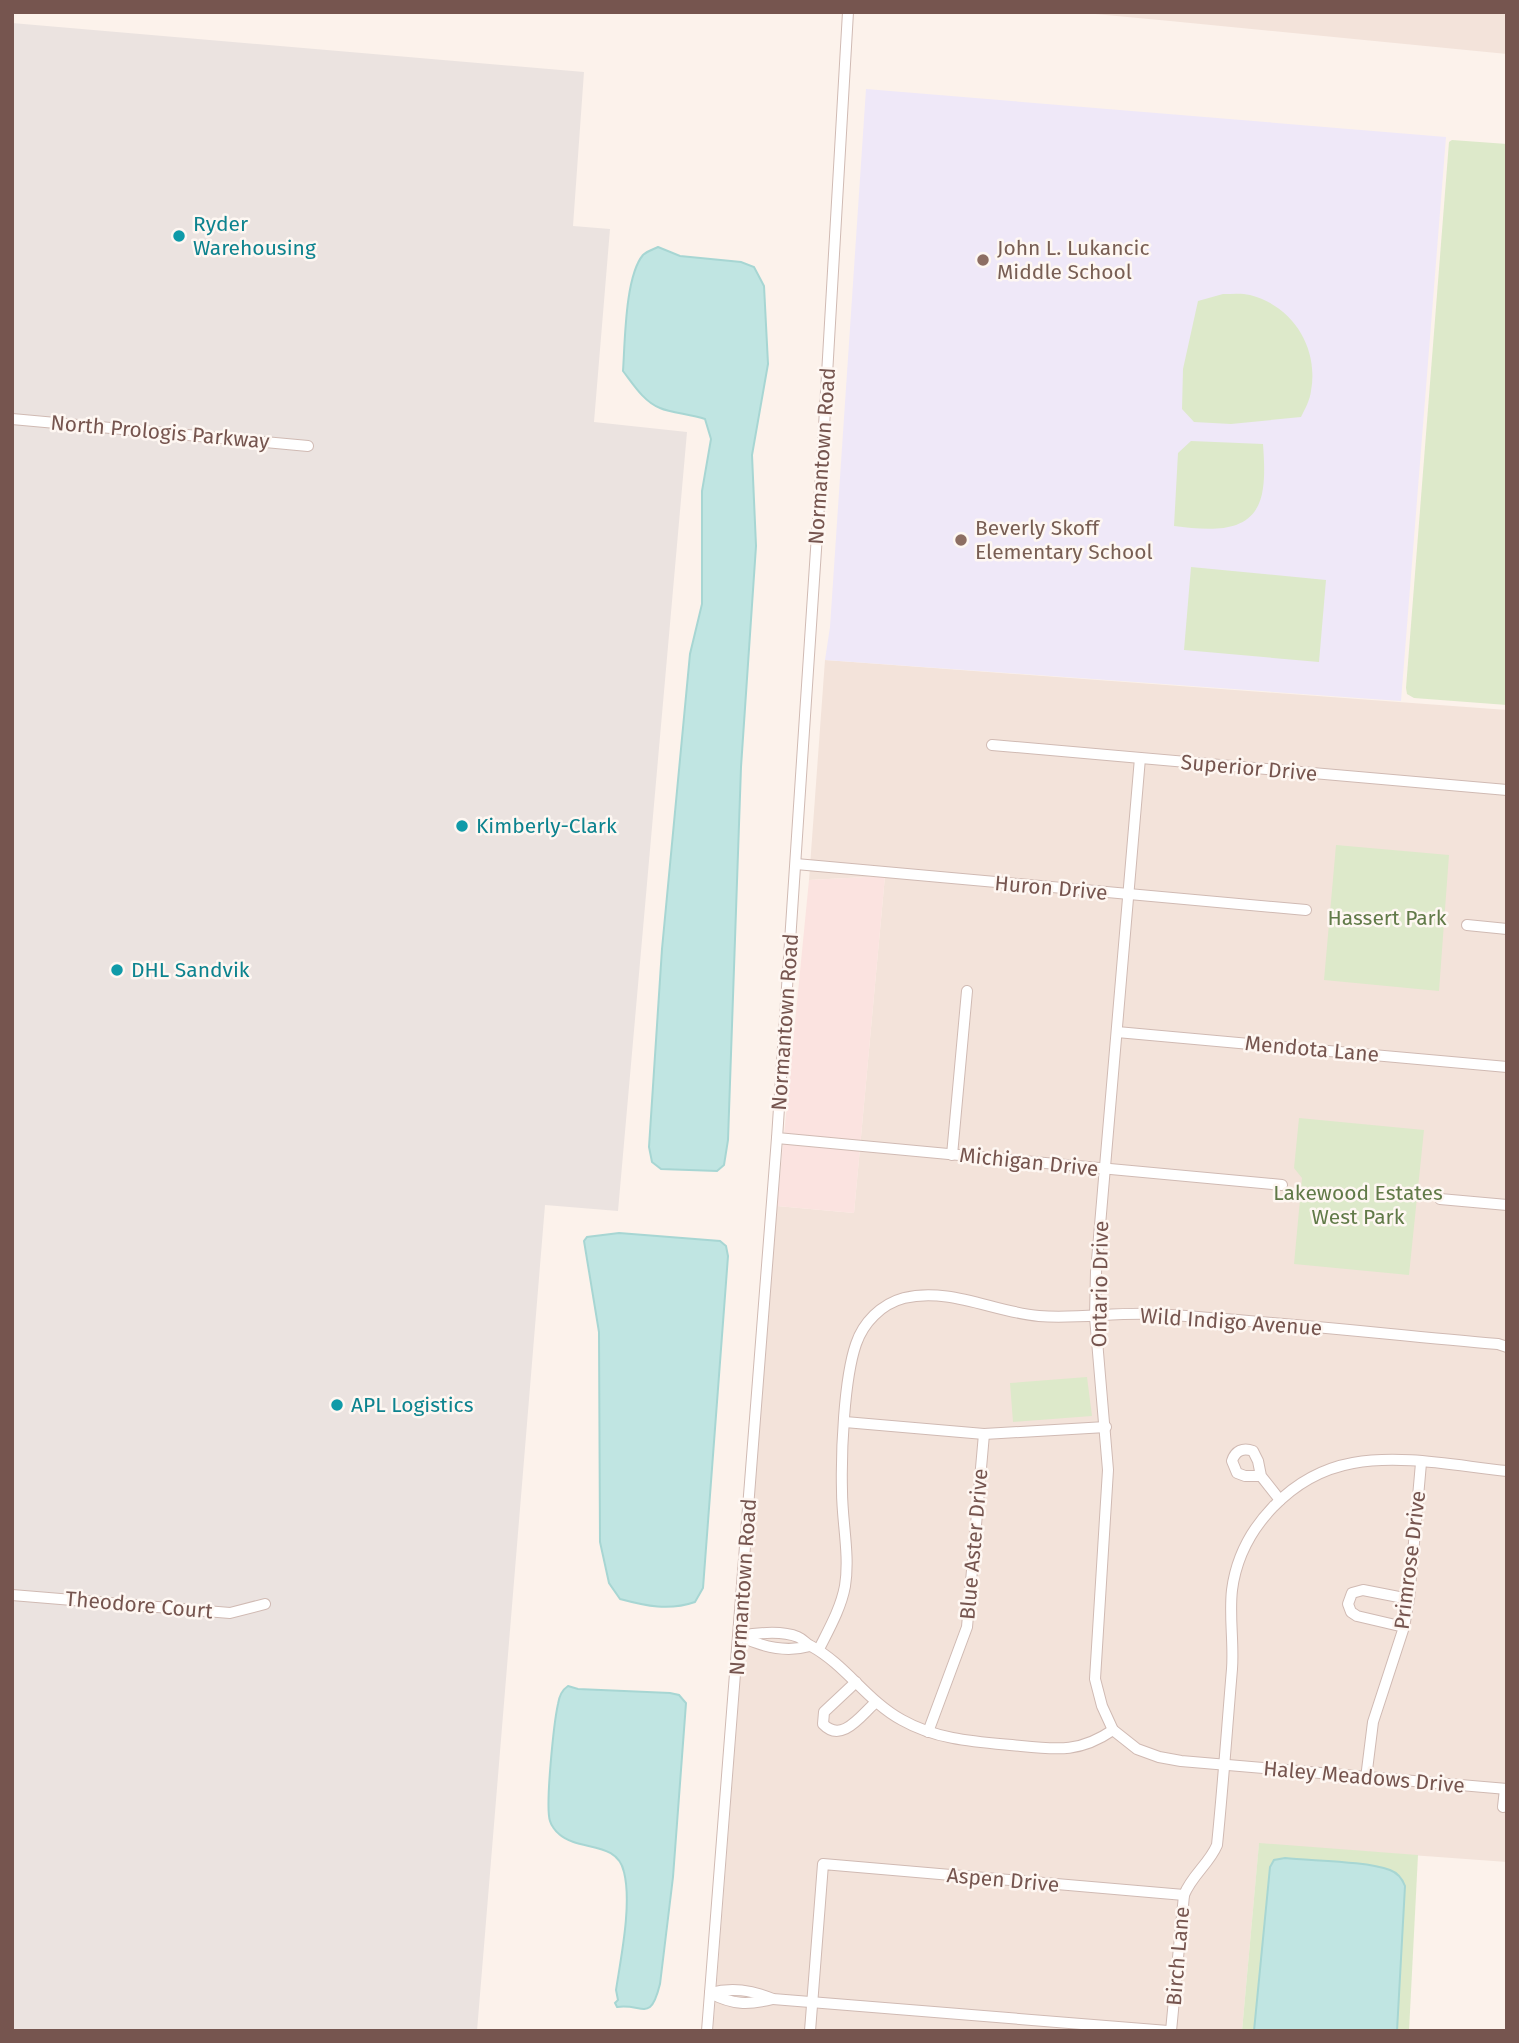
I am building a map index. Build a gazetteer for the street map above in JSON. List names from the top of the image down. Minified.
{"streets":{"street":["North Prologis Parkway","Normantown Road","Superior Drive","Huron Drive","Mendota Lane","Michigan Drive","Ontario Drive","Wild Indigo Avenue","Blue Aster Drive","Primrose Drive","Theodore Court","Haley Meadows Drive","Aspen Drive","Birch Lane"]},"crossings":[["Normantown Road","Huron Drive"],["Normantown Road","Michigan Drive"],["Superior Drive","Ontario Drive"],["Huron Drive","Ontario Drive"],["Mendota Lane","Ontario Drive"],["Michigan Drive","Ontario Drive"],["Ontario Drive","Wild Indigo Avenue"],["Primrose Drive","Haley Meadows Drive"],["Primrose Drive","Birch Lane"],["Haley Meadows Drive","Birch Lane"],["Aspen Drive","Birch Lane"]],"parks":["Hassert Park","Lakewood Estates West Park"],"places":["Ryder Warehousing","John L. Lukancic Middle School","Beverly Skoff Elementary School","Kimberly-Clark","DHL Sandvik","APL Logistics"]}
